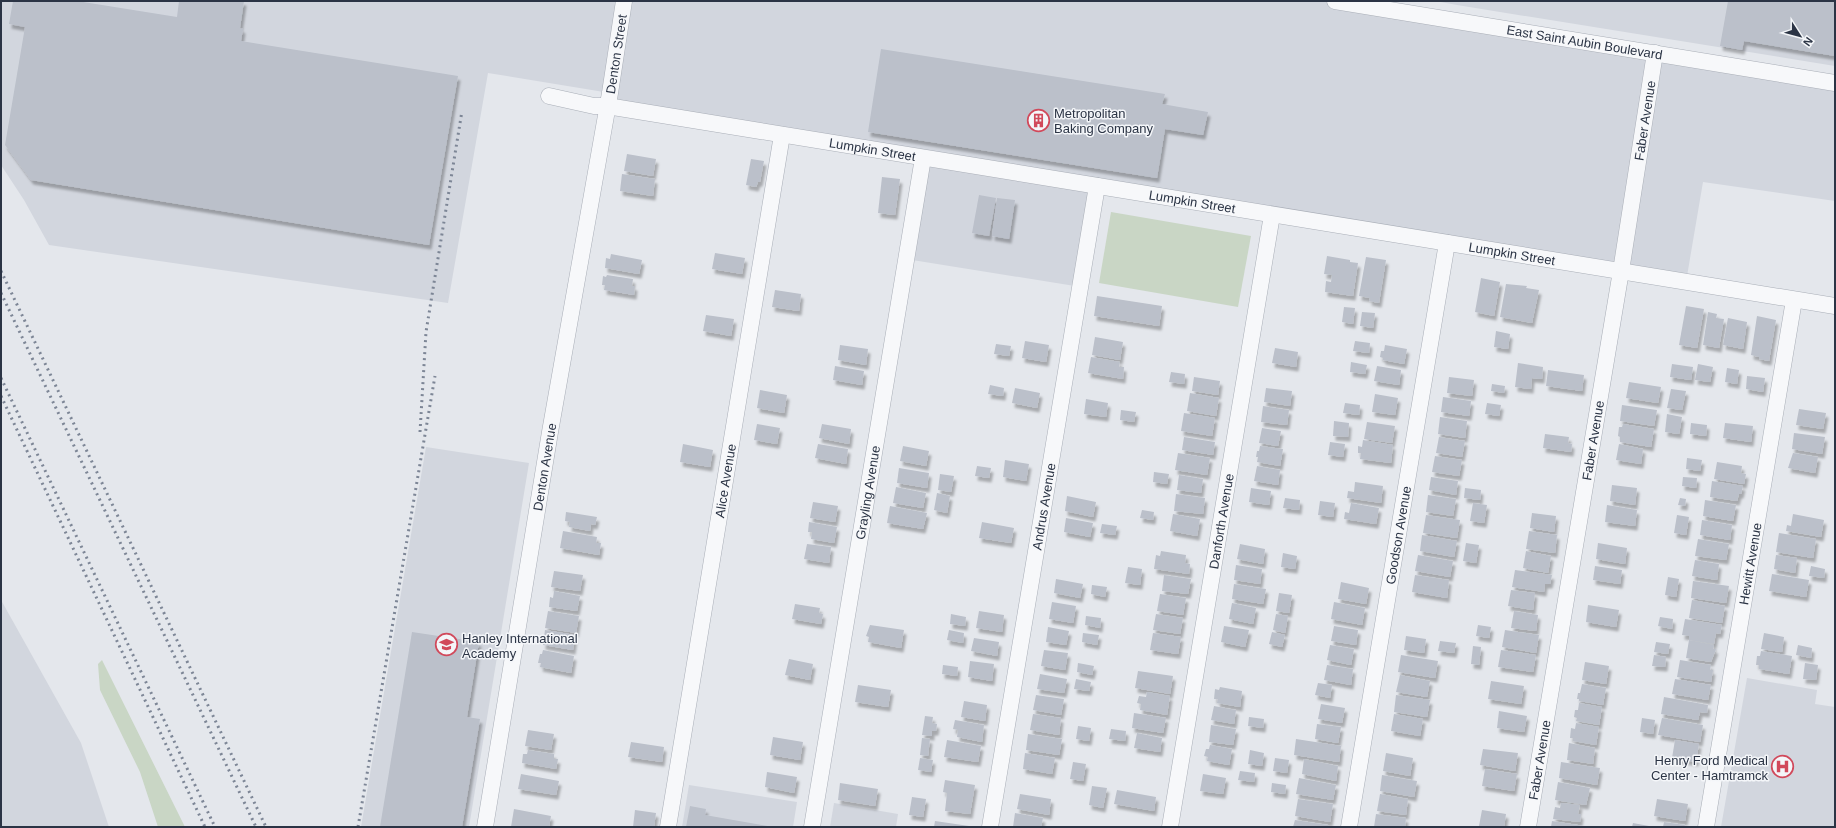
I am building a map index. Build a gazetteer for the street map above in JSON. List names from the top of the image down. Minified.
{"streets":{"street":["East Saint Aubin Boulevard","Denton Street","Faber Avenue","Lumpkin Street","Denton Avenue","Alice Avenue","Grayling Avenue","Andrus Avenue","Danforth Avenue","Goodson Avenue","Hewitt Avenue"]},"crossings":[["East Saint Aubin Boulevard","Faber Avenue"],["Denton Street","Lumpkin Street"],["Denton Street","Denton Avenue"],["Faber Avenue","Lumpkin Street"],["Lumpkin Street","Denton Avenue"],["Lumpkin Street","Alice Avenue"],["Lumpkin Street","Grayling Avenue"],["Lumpkin Street","Andrus Avenue"],["Lumpkin Street","Danforth Avenue"],["Lumpkin Street","Goodson Avenue"],["Lumpkin Street","Hewitt Avenue"]],"places":{"building":["Metropolitan Baking Company"],"school or university":["Hanley International Academy"],"hospital":["Henry Ford Medical Center - Hamtramck"]},"north":"bottom right"}
